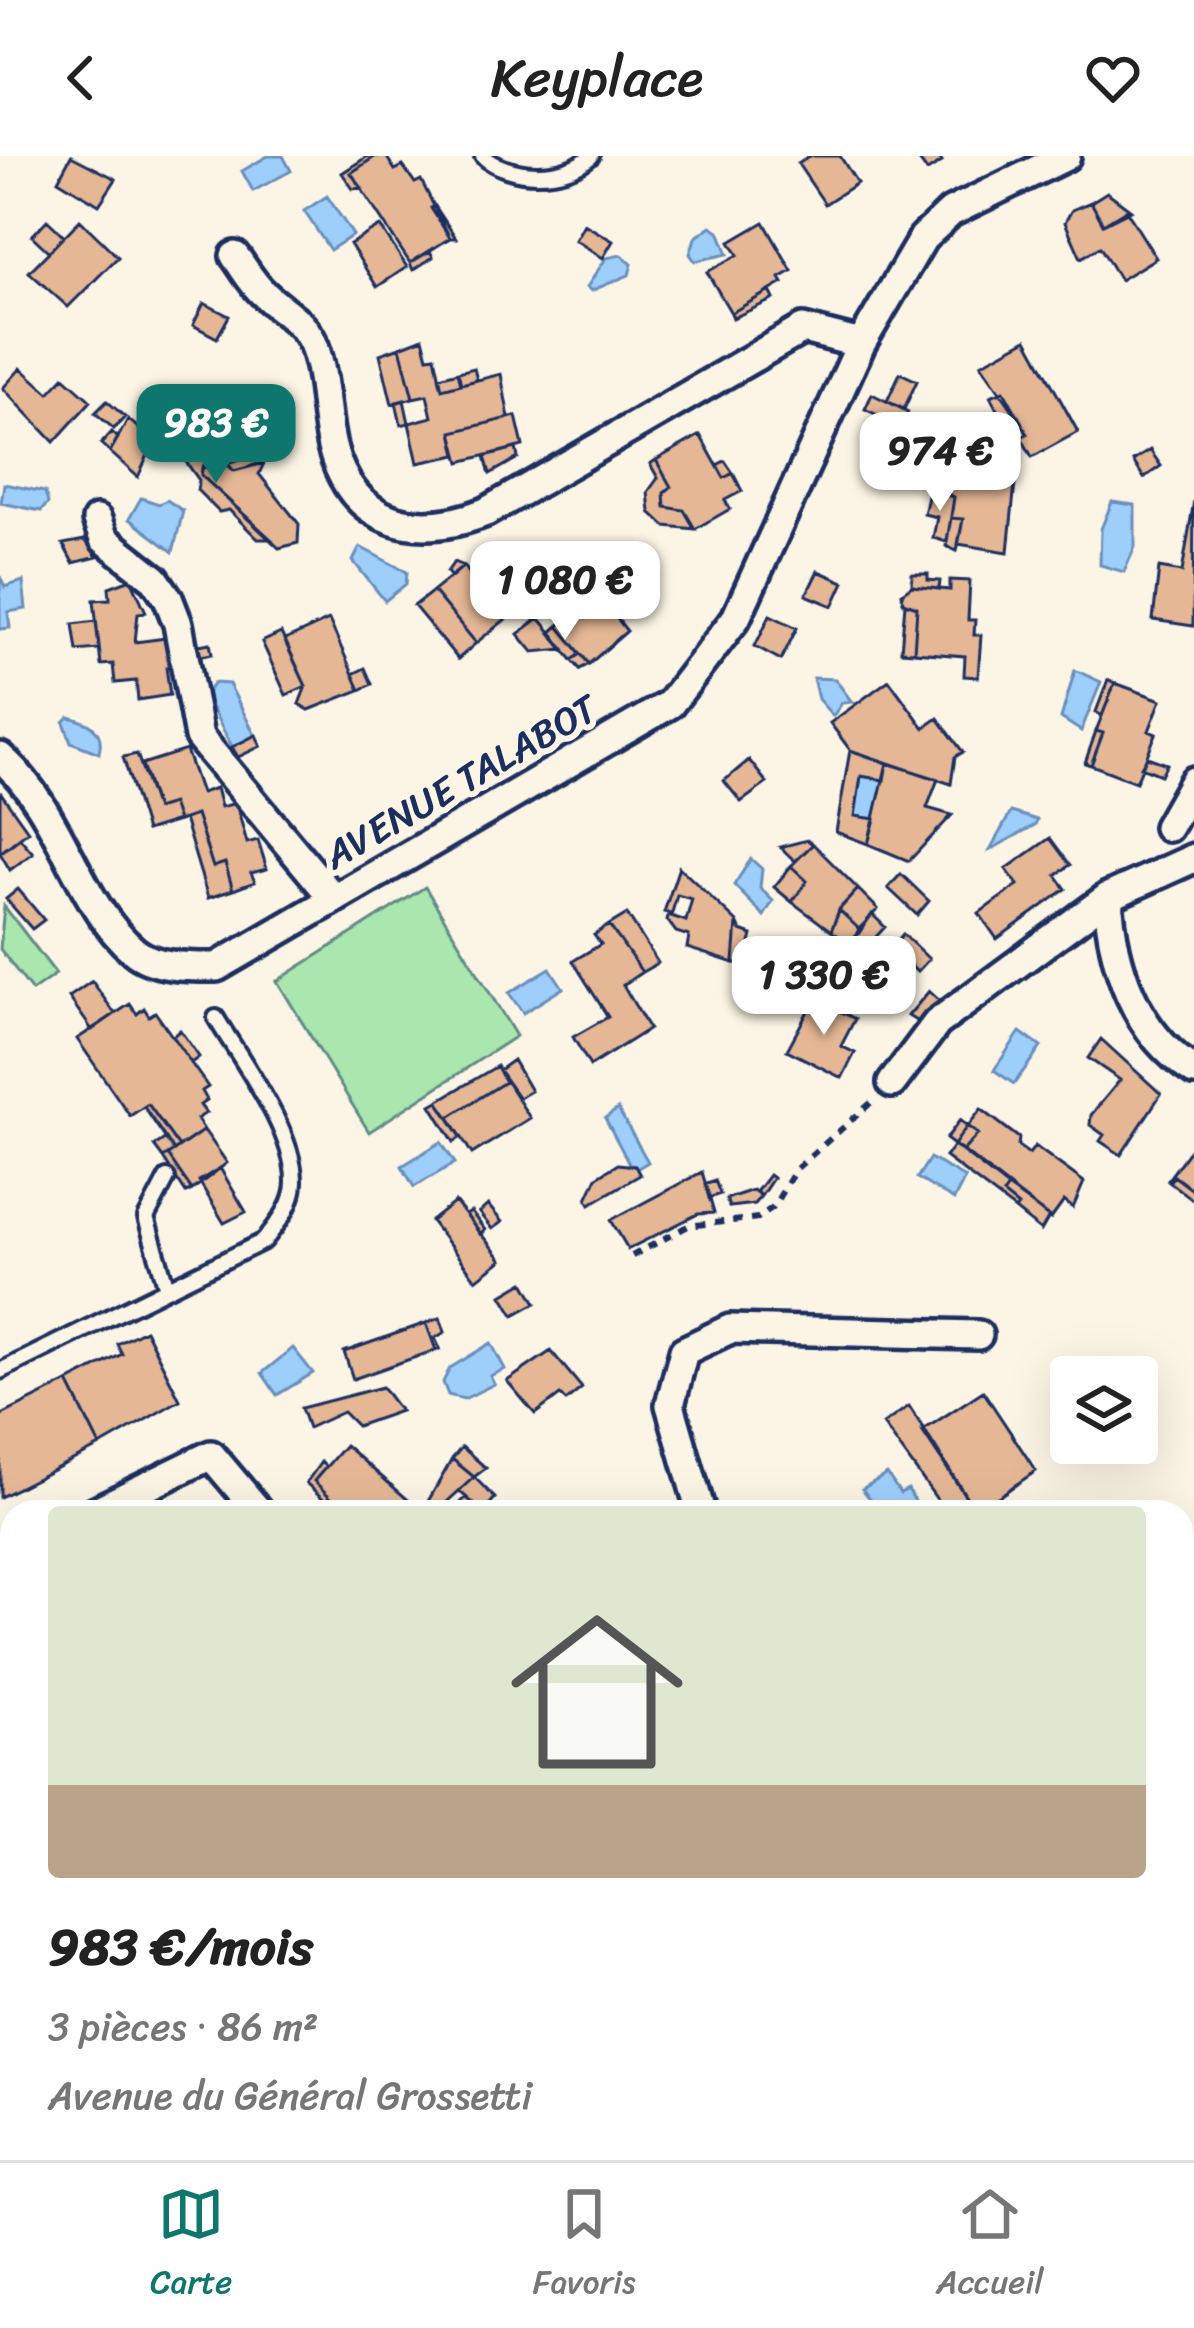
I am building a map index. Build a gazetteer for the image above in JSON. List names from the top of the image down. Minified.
{"streets":{"street":["AVENUE TALABOT"]},"page":{"header":"Keyplace","price":["983 €","974 €","1 080 €","1 330 €"],"list":[{"name":"983 €/mois","note":"3 pièces · 86 m² · Avenue du Général Grossetti"}],"tabs":["Carte","Favoris","Accueil"]}}
